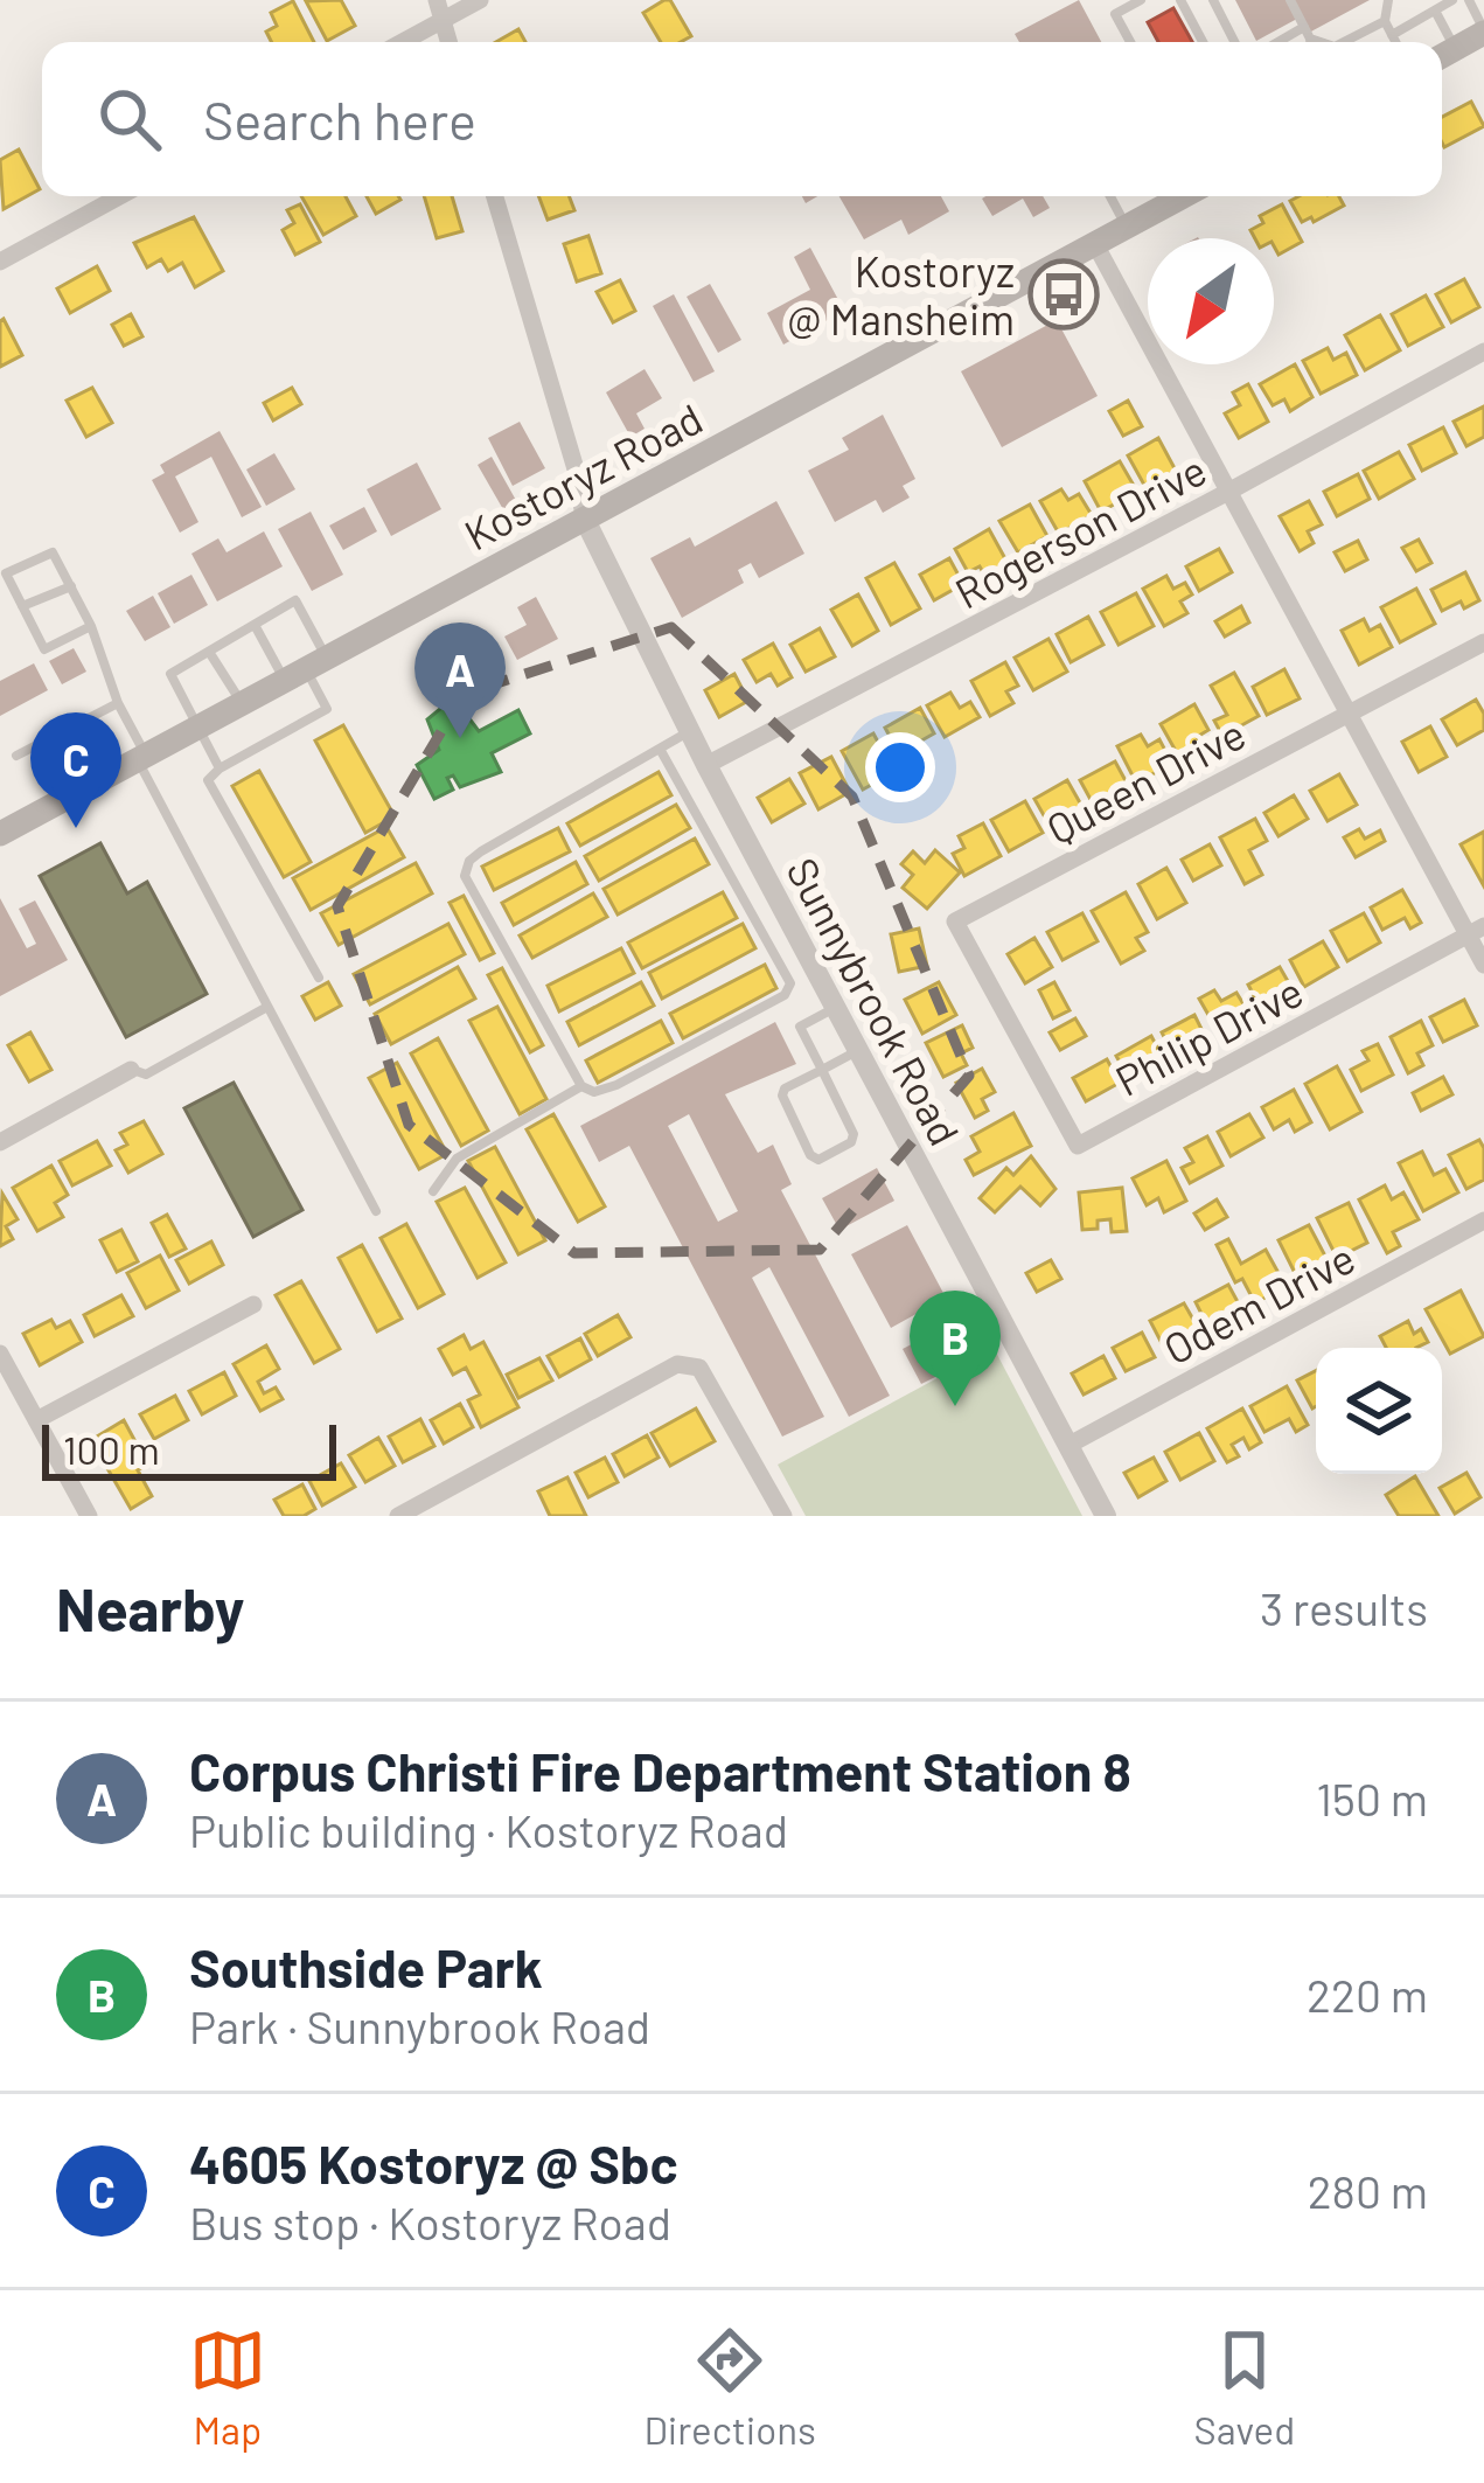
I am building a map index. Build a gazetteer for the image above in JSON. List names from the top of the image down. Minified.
{"streets":{"main road":["Kostoryz Road"],"street":["Rogerson Drive","Queen Drive","Sunnybrook Road","Philip Drive","Odem Drive"]},"crossings":[["Kostoryz Road","Sunnybrook Road"],["Rogerson Drive","Sunnybrook Road"],["Queen Drive","Philip Drive"],["Sunnybrook Road","Odem Drive"]],"places":{"bus stop":["Kostoryz @ Mansheim"]},"scale_bar":"100 m","north":"bottom left","page":{"search":"Search here","pins":["A","C","B"],"scale":"100 m","heading":["Nearby","3 results"],"list":[{"mark":"A","name":"Corpus Christi Fire Department Station 8","note":"Public building · Kostoryz Road","value":"150 m"},{"mark":"B","name":"Southside Park","note":"Park · Sunnybrook Road","value":"220 m"},{"mark":"C","name":"4605 Kostoryz @ Sbc","note":"Bus stop · Kostoryz Road","value":"280 m"}],"nav":["Map","Directions","Saved"]}}
